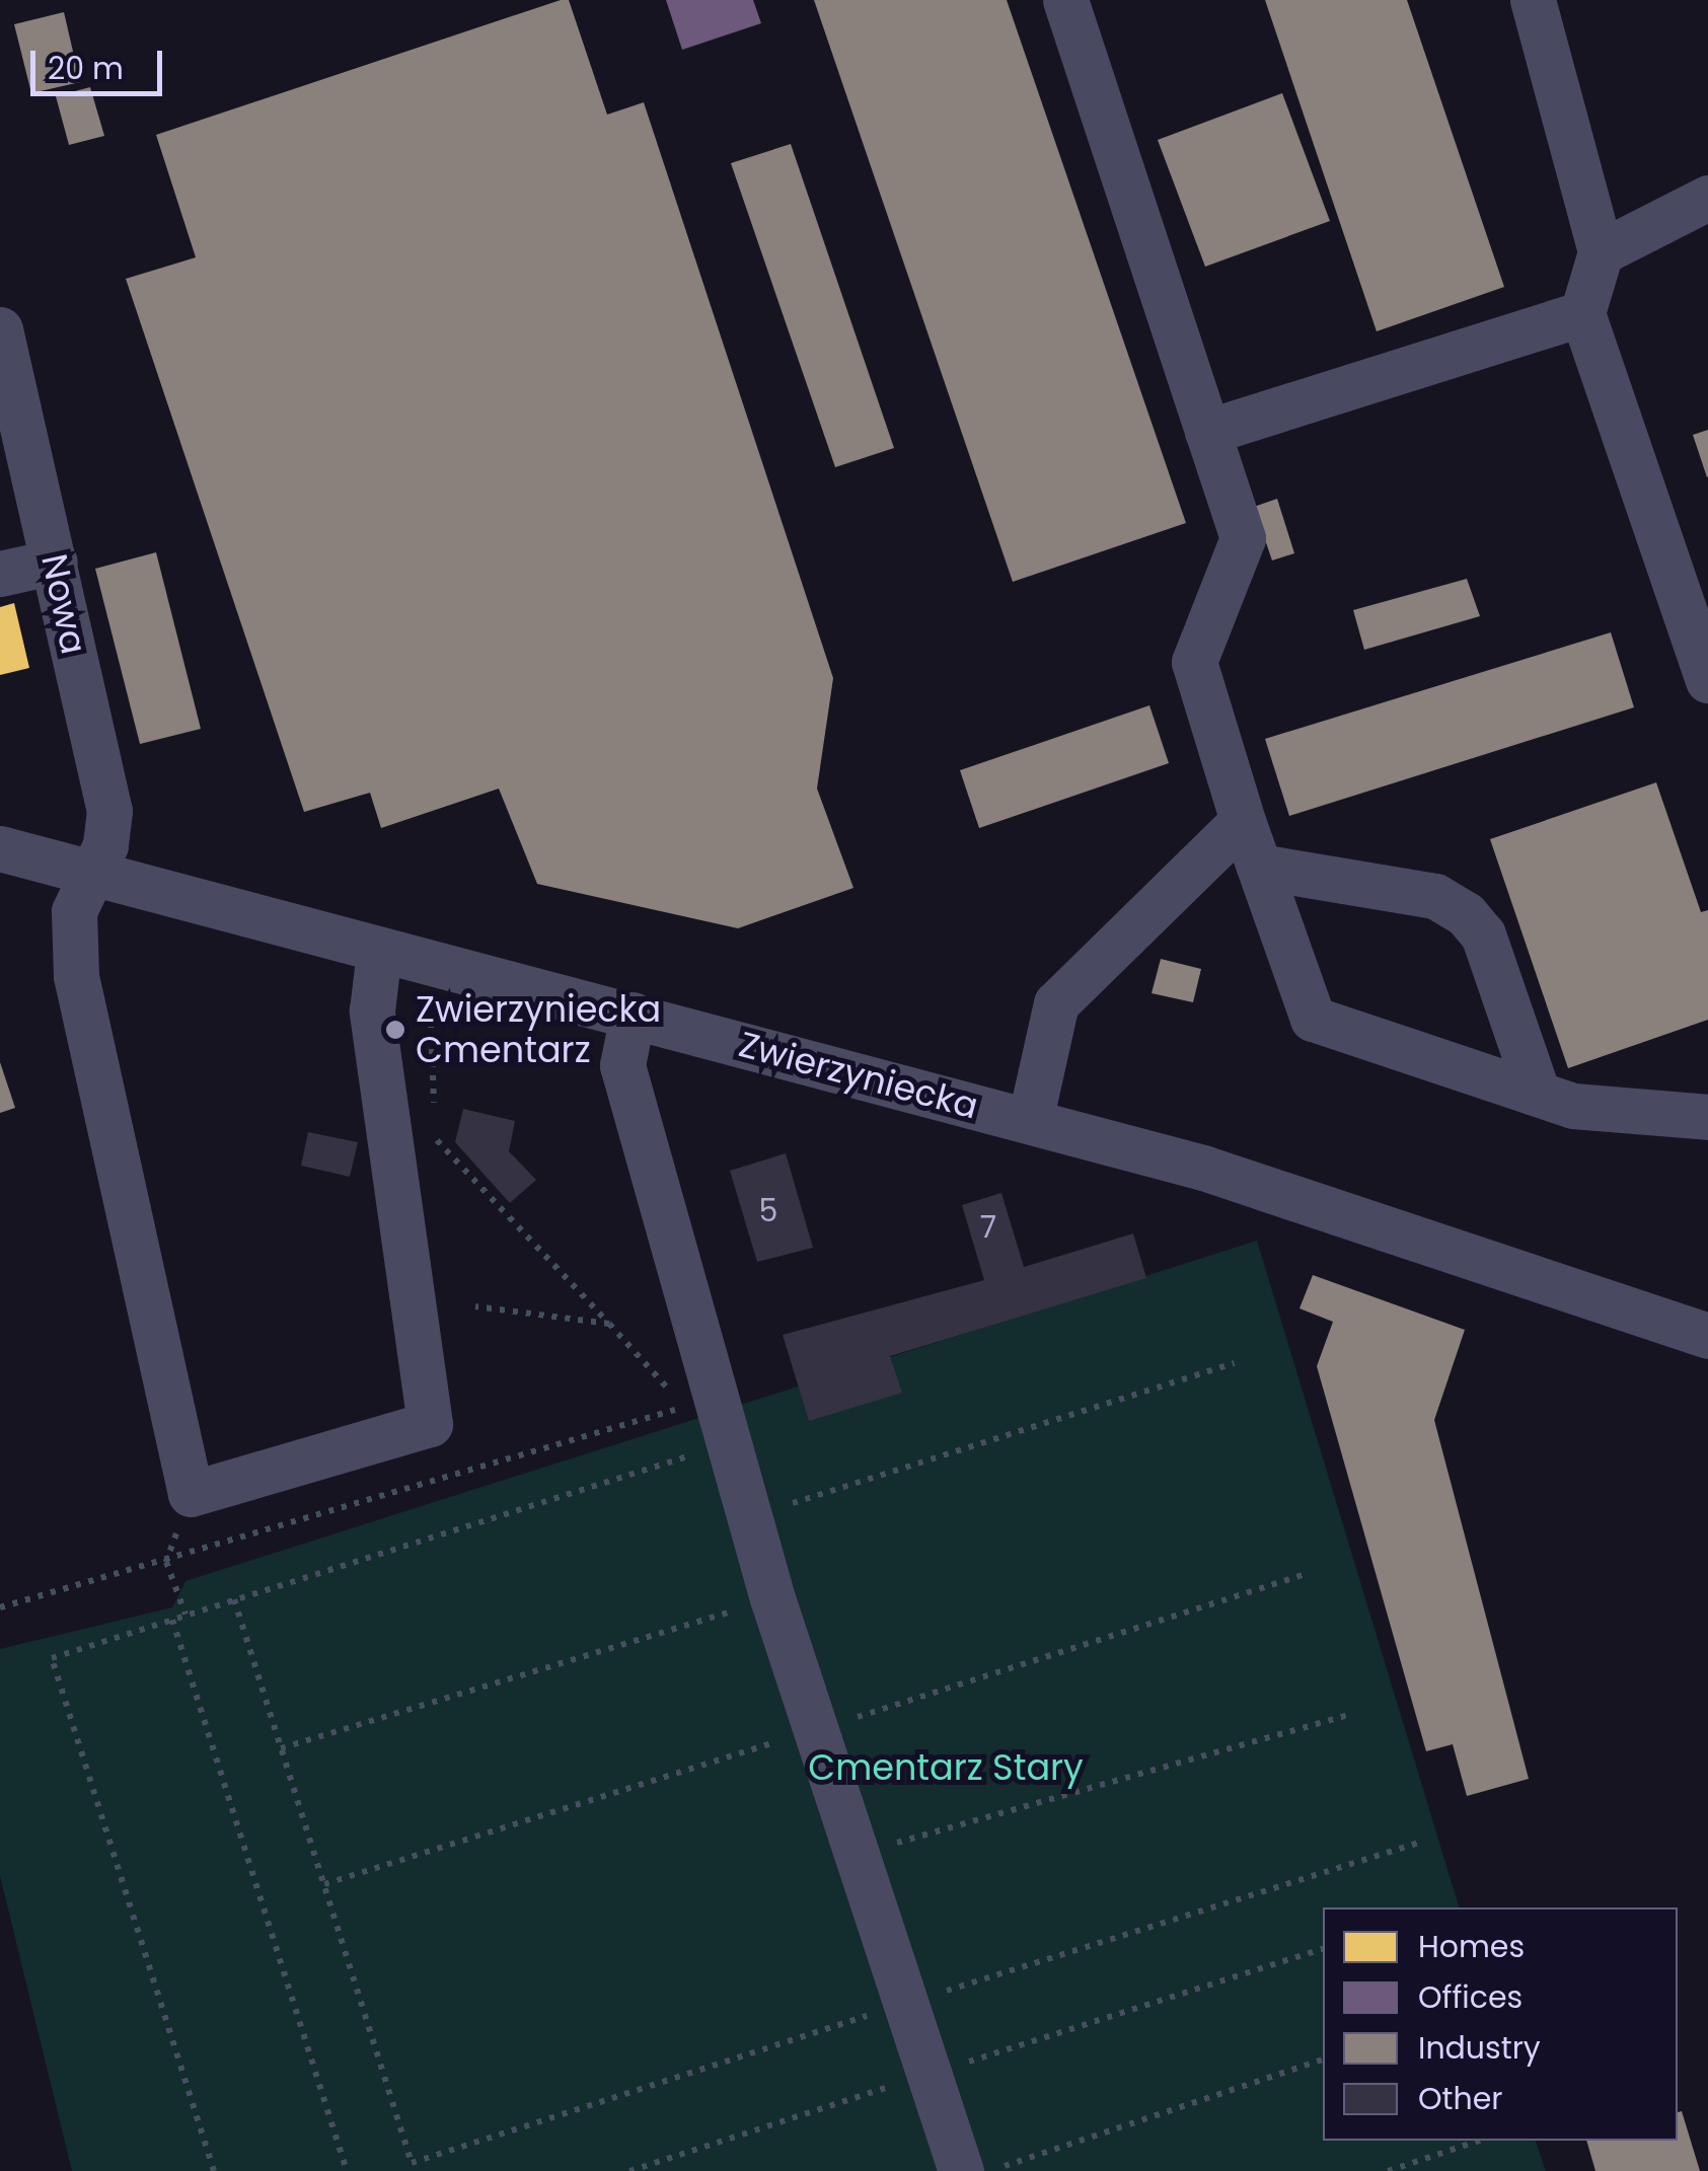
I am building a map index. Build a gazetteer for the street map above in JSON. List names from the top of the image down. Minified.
{"streets":{"street":["Nowa","Zwierzyniecka"]},"crossings":[["Nowa","Zwierzyniecka"]],"parks":["Cmentarz Stary"],"places":["Zwierzyniecka Cmentarz"],"house_numbers":["5","7"],"legend":["Homes","Offices","Industry","Other"],"scale_bar":"20 m"}
